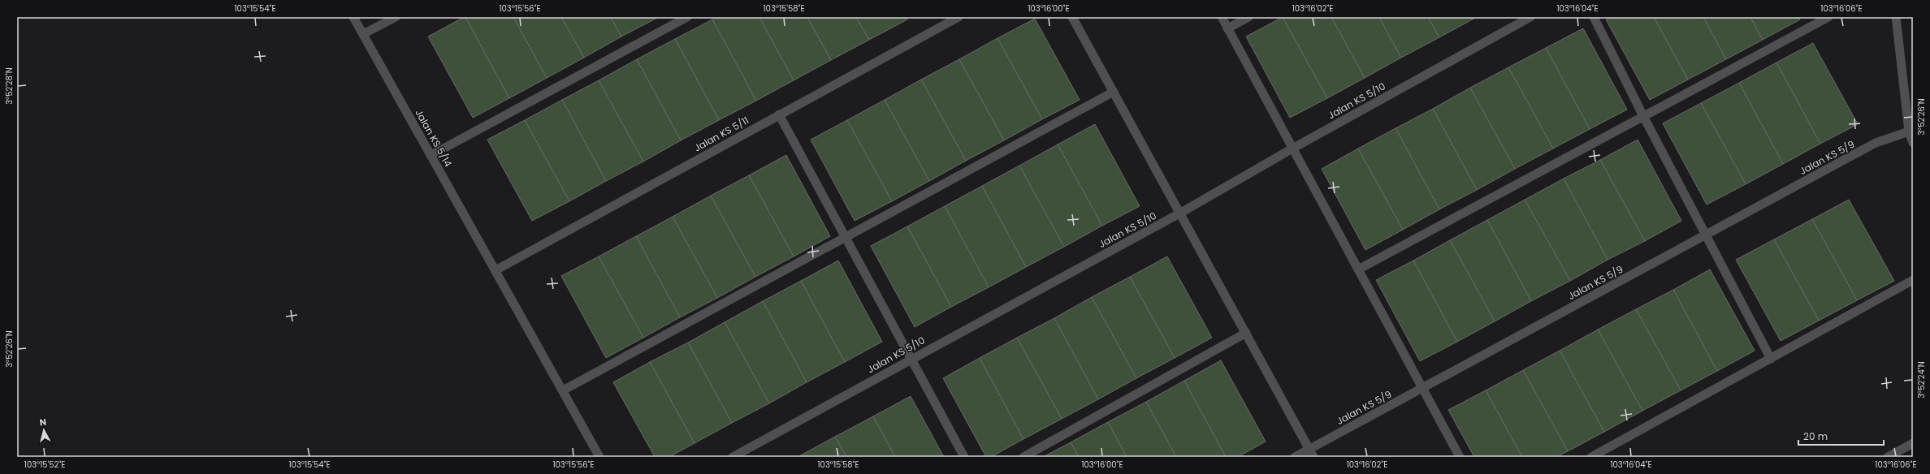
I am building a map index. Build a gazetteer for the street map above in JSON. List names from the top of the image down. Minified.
{"streets":{"street":["Jalan KS 5/10","Jalan KS 5/11","Jalan KS 5/14","Jalan KS 5/9"]},"crossings":[["Jalan KS 5/11","Jalan KS 5/14"]],"scale_bar":"20 m","north":"top","coordinates":["103°15'54\"E","103°15'56\"E","103°15'58\"E","103°16'00\"E","103°16'02\"E","103°16'04\"E","103°16'06\"E","3°52'28\"N","3°52'26\"N","3°52'24\"N","103°15'52\"E"]}
